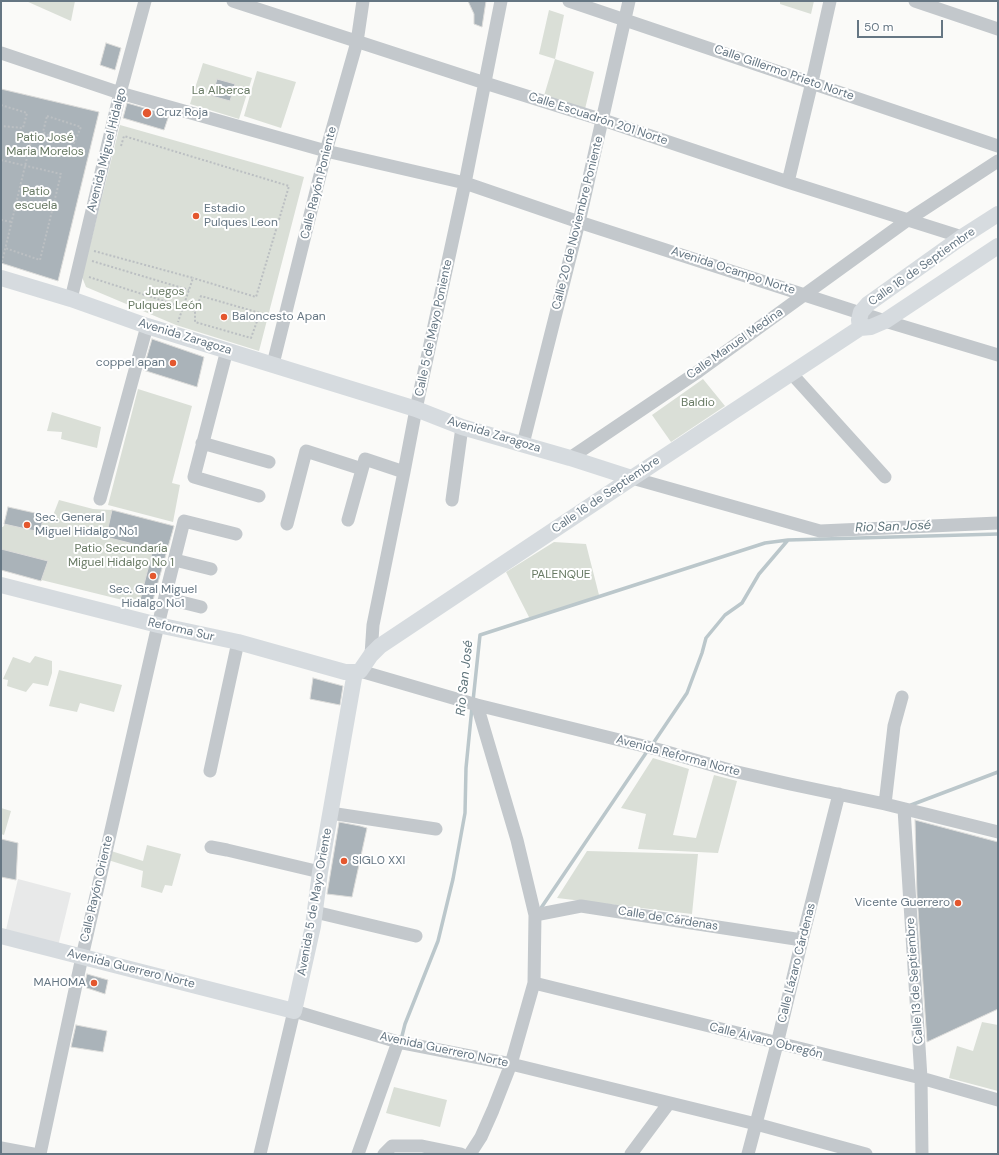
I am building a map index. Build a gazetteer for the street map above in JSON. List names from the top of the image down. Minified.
{"streets":{"main road":["Calle 16 de Septiembre","Avenida Zaragoza","Reforma Sur","Avenida 5 de Mayo Oriente","Avenida Guerrero Norte"],"street":["Calle Gillermo Prieto Norte","Calle Escuadrón 201 Norte","Avenida Miguel Hidalgo","Calle Rayón Poniente","Calle 20 de Noviembre Poniente","Avenida Ocampo Norte","Calle 5 de Mayo Poniente","Calle Manuel Medina","Avenida Reforma Norte","Calle Rayón Oriente","Calle de Cárdenas","Calle Lázaro Cárdenas","Calle 13 de Septiembre","Calle Álvaro Obregón"]},"crossings":[["Calle Gillermo Prieto Norte","Calle 20 de Noviembre Poniente"],["Calle Escuadrón 201 Norte","Calle Rayón Poniente"],["Calle Escuadrón 201 Norte","Calle 20 de Noviembre Poniente"],["Calle Escuadrón 201 Norte","Calle 16 de Septiembre"],["Calle Escuadrón 201 Norte","Calle 5 de Mayo Poniente"],["Calle Escuadrón 201 Norte","Calle Manuel Medina"],["Avenida Miguel Hidalgo","Avenida Zaragoza"],["Calle Rayón Poniente","Avenida Zaragoza"],["Calle 20 de Noviembre Poniente","Avenida Ocampo Norte"],["Calle 20 de Noviembre Poniente","Avenida Zaragoza"],["Calle 16 de Septiembre","Avenida Ocampo Norte"],["Calle 16 de Septiembre","Calle 5 de Mayo Poniente"],["Calle 16 de Septiembre","Avenida Zaragoza"],["Calle 16 de Septiembre","Reforma Sur"],["Calle 16 de Septiembre","Avenida Reforma Norte"],["Calle 16 de Septiembre","Avenida 5 de Mayo Oriente"],["Avenida Ocampo Norte","Calle Manuel Medina"],["Calle 5 de Mayo Poniente","Avenida Zaragoza"],["Avenida Zaragoza","Calle Manuel Medina"],["Reforma Sur","Avenida Reforma Norte"],["Reforma Sur","Calle Rayón Oriente"],["Reforma Sur","Avenida 5 de Mayo Oriente"],["Avenida Reforma Norte","Avenida 5 de Mayo Oriente"],["Avenida Reforma Norte","Calle Lázaro Cárdenas"],["Avenida Reforma Norte","Calle 13 de Septiembre"],["Calle Rayón Oriente","Avenida Guerrero Norte"],["Avenida 5 de Mayo Oriente","Avenida Guerrero Norte"],["Calle de Cárdenas","Calle Lázaro Cárdenas"],["Calle Lázaro Cárdenas","Avenida Guerrero Norte"],["Calle Lázaro Cárdenas","Calle Álvaro Obregón"],["Calle 13 de Septiembre","Calle Álvaro Obregón"]],"water":["Rio San José"],"parks":["La Alberca","Patio José Maria Morelos","Patio escuela","Juegos Pulques León","Baldio","Patio Secundaría Miguel Hidalgo No 1","PALENQUE"],"places":["Cruz Roja","Estadio Pulques Leon","Baloncesto Apan","coppel apan","Sec. General Miguel Hidalgo No1","Sec. Gral Miguel Hidalgo No1","SIGL0 XXI","Vicente Guerrero","MAH0MA"],"scale_bar":"50 m"}
